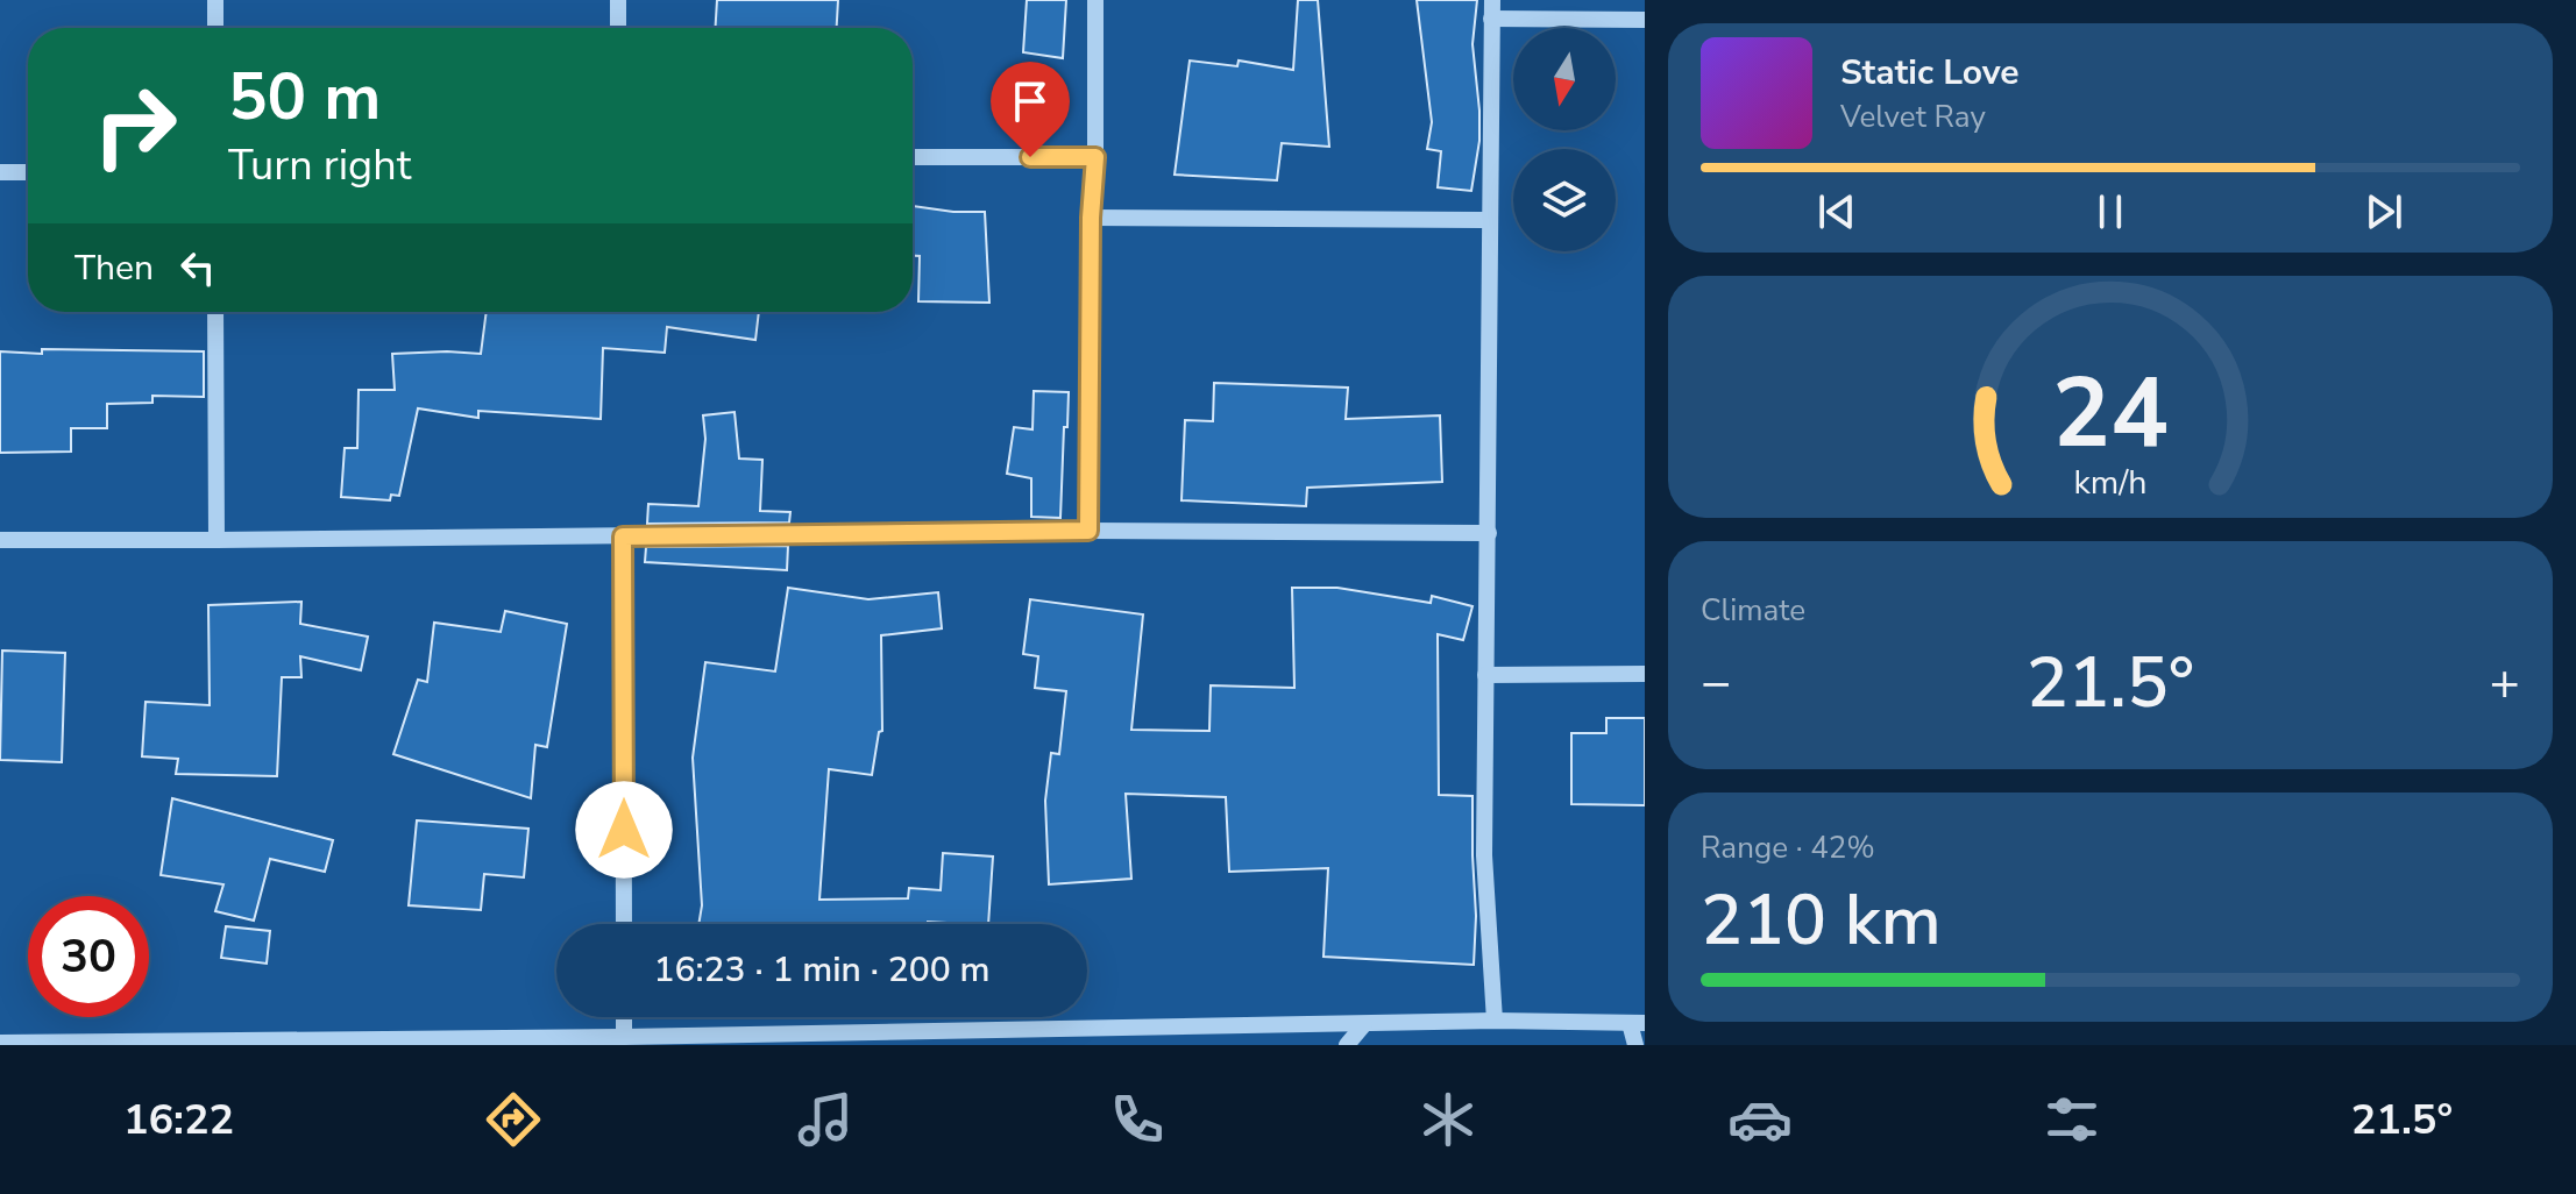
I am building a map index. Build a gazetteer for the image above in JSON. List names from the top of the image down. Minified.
{"north":"bottom","page":{"turn":["50 m","Turn right"],"song":["Static Love","Velvet Ray"],"then":"Then","tile":["Climate",["Range · 42%","210 km"]],"heat":["−","21.5°","+"],"limit":"30","trip":"16:23 · 1 min · 200 m","tabs":["16:22","21.5°"],"gauge":["24","km/h"]}}
